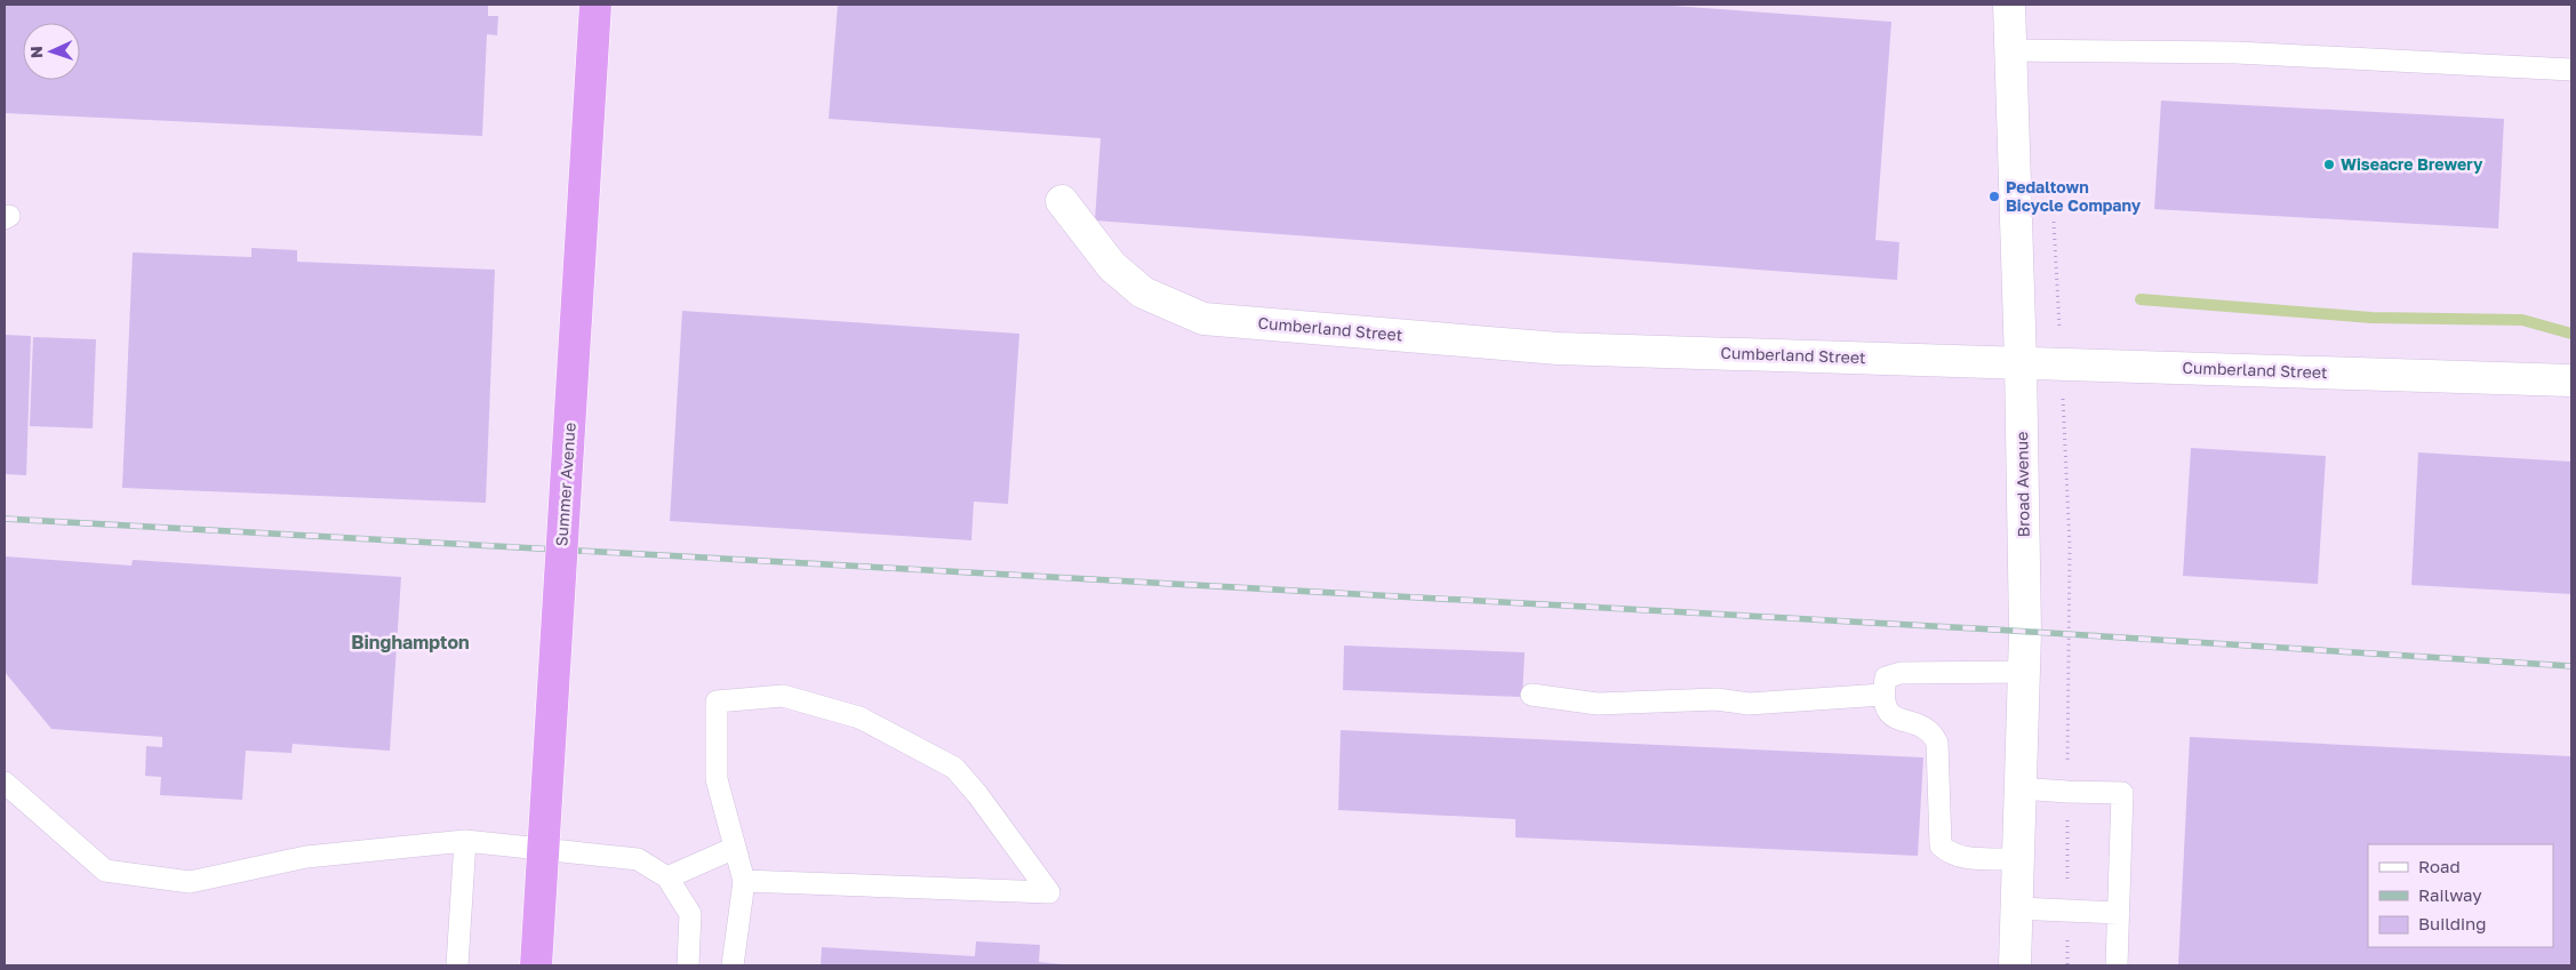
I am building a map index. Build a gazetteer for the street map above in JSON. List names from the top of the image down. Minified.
{"streets":{"main road":["Summer Avenue"],"street":["Cumberland Street","Broad Avenue"]},"crossings":[["Cumberland Street","Broad Avenue"]],"districts":["Binghampton"],"places":["Wiseacre Brewery","Pedaltown Bicycle Company"],"legend":["Road","Railway","Building"],"north":"left"}
